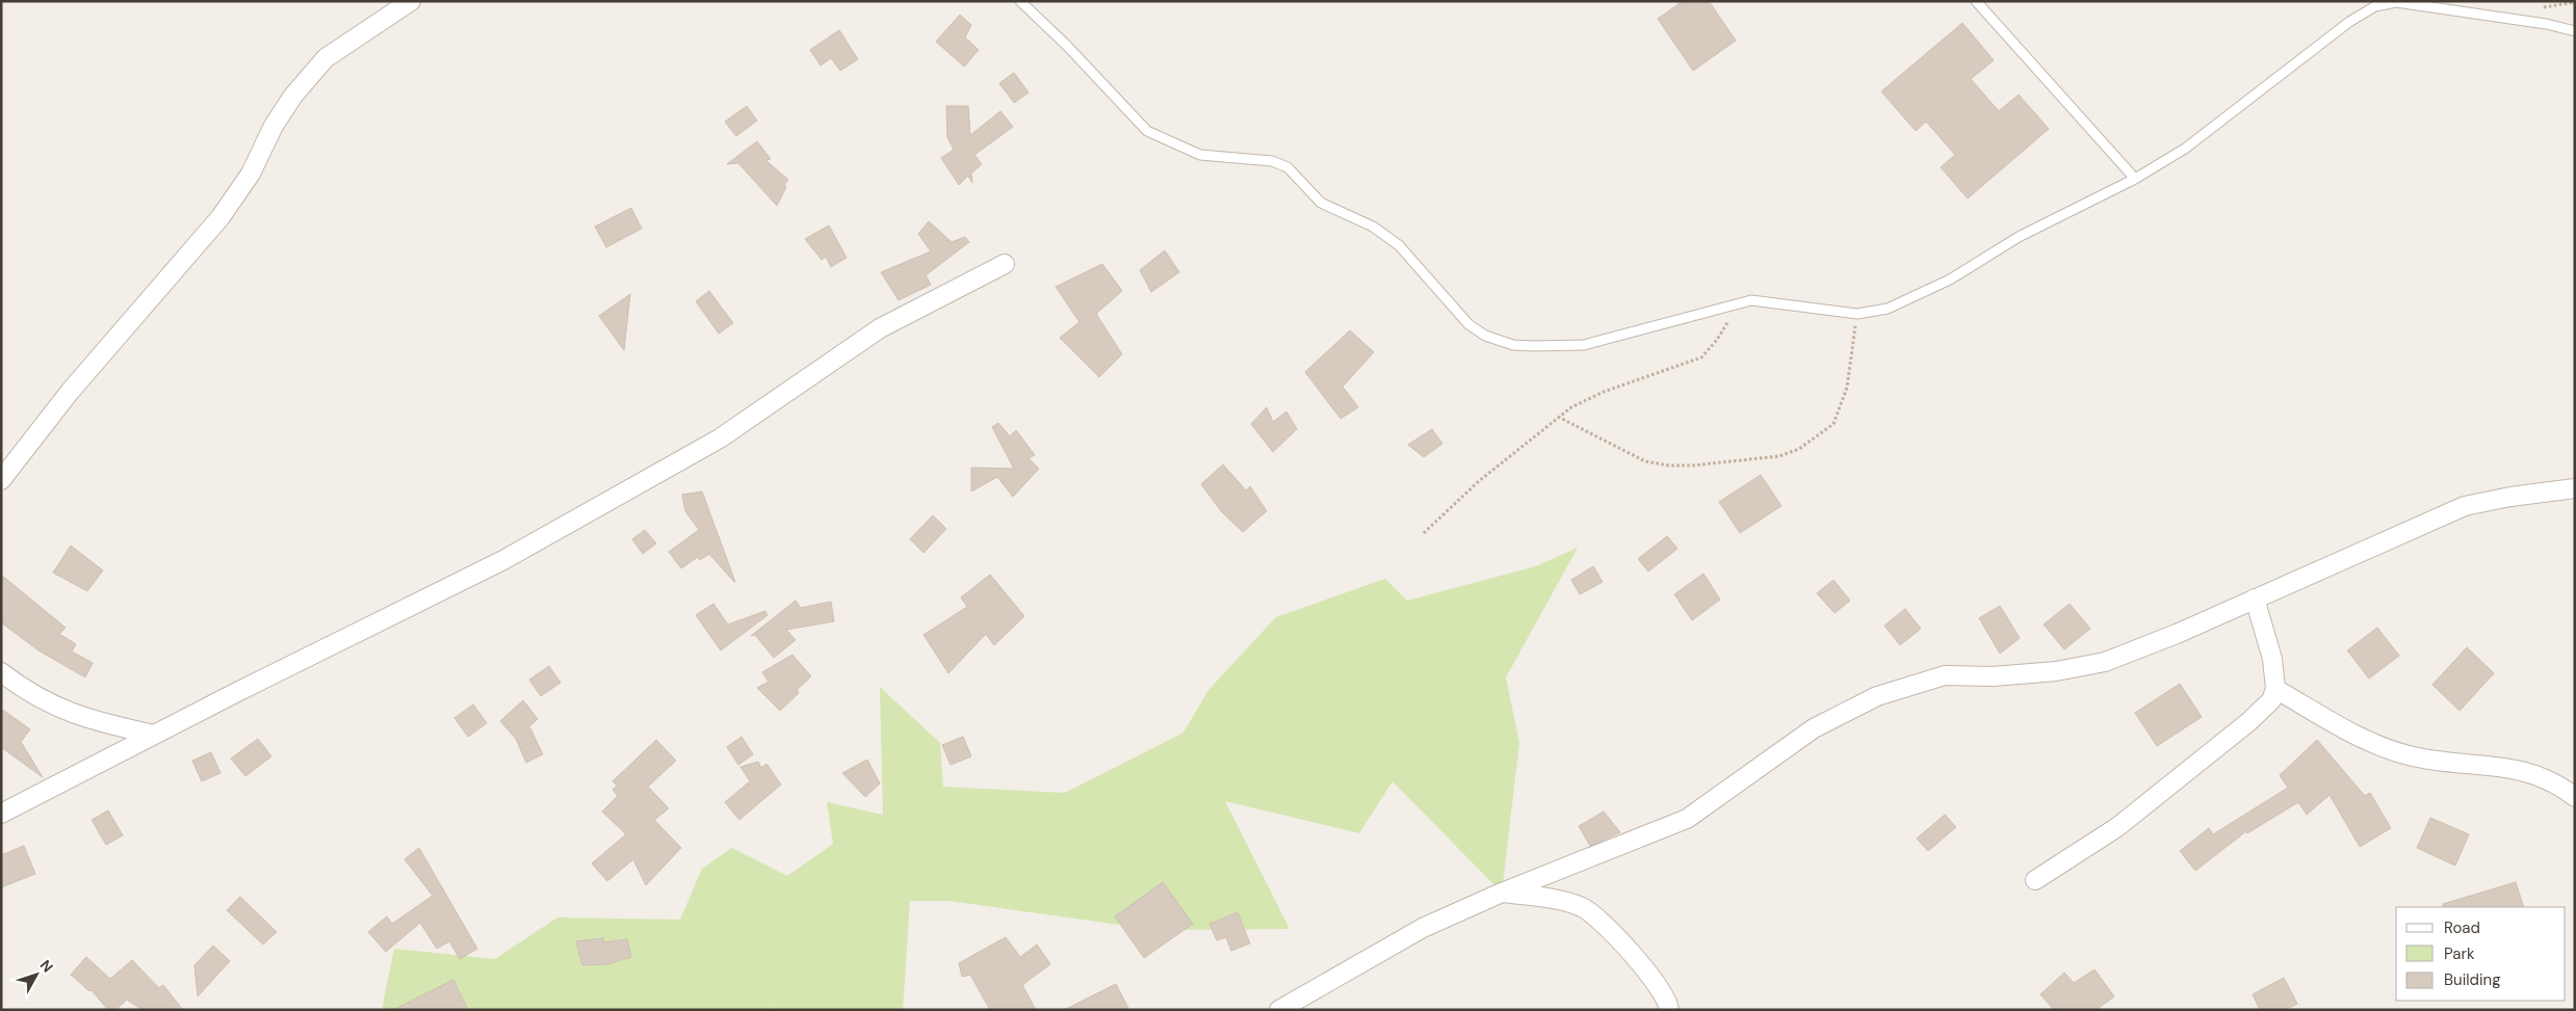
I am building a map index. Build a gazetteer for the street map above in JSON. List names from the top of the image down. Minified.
{"legend":["Road","Park","Building"],"north":"top right"}
